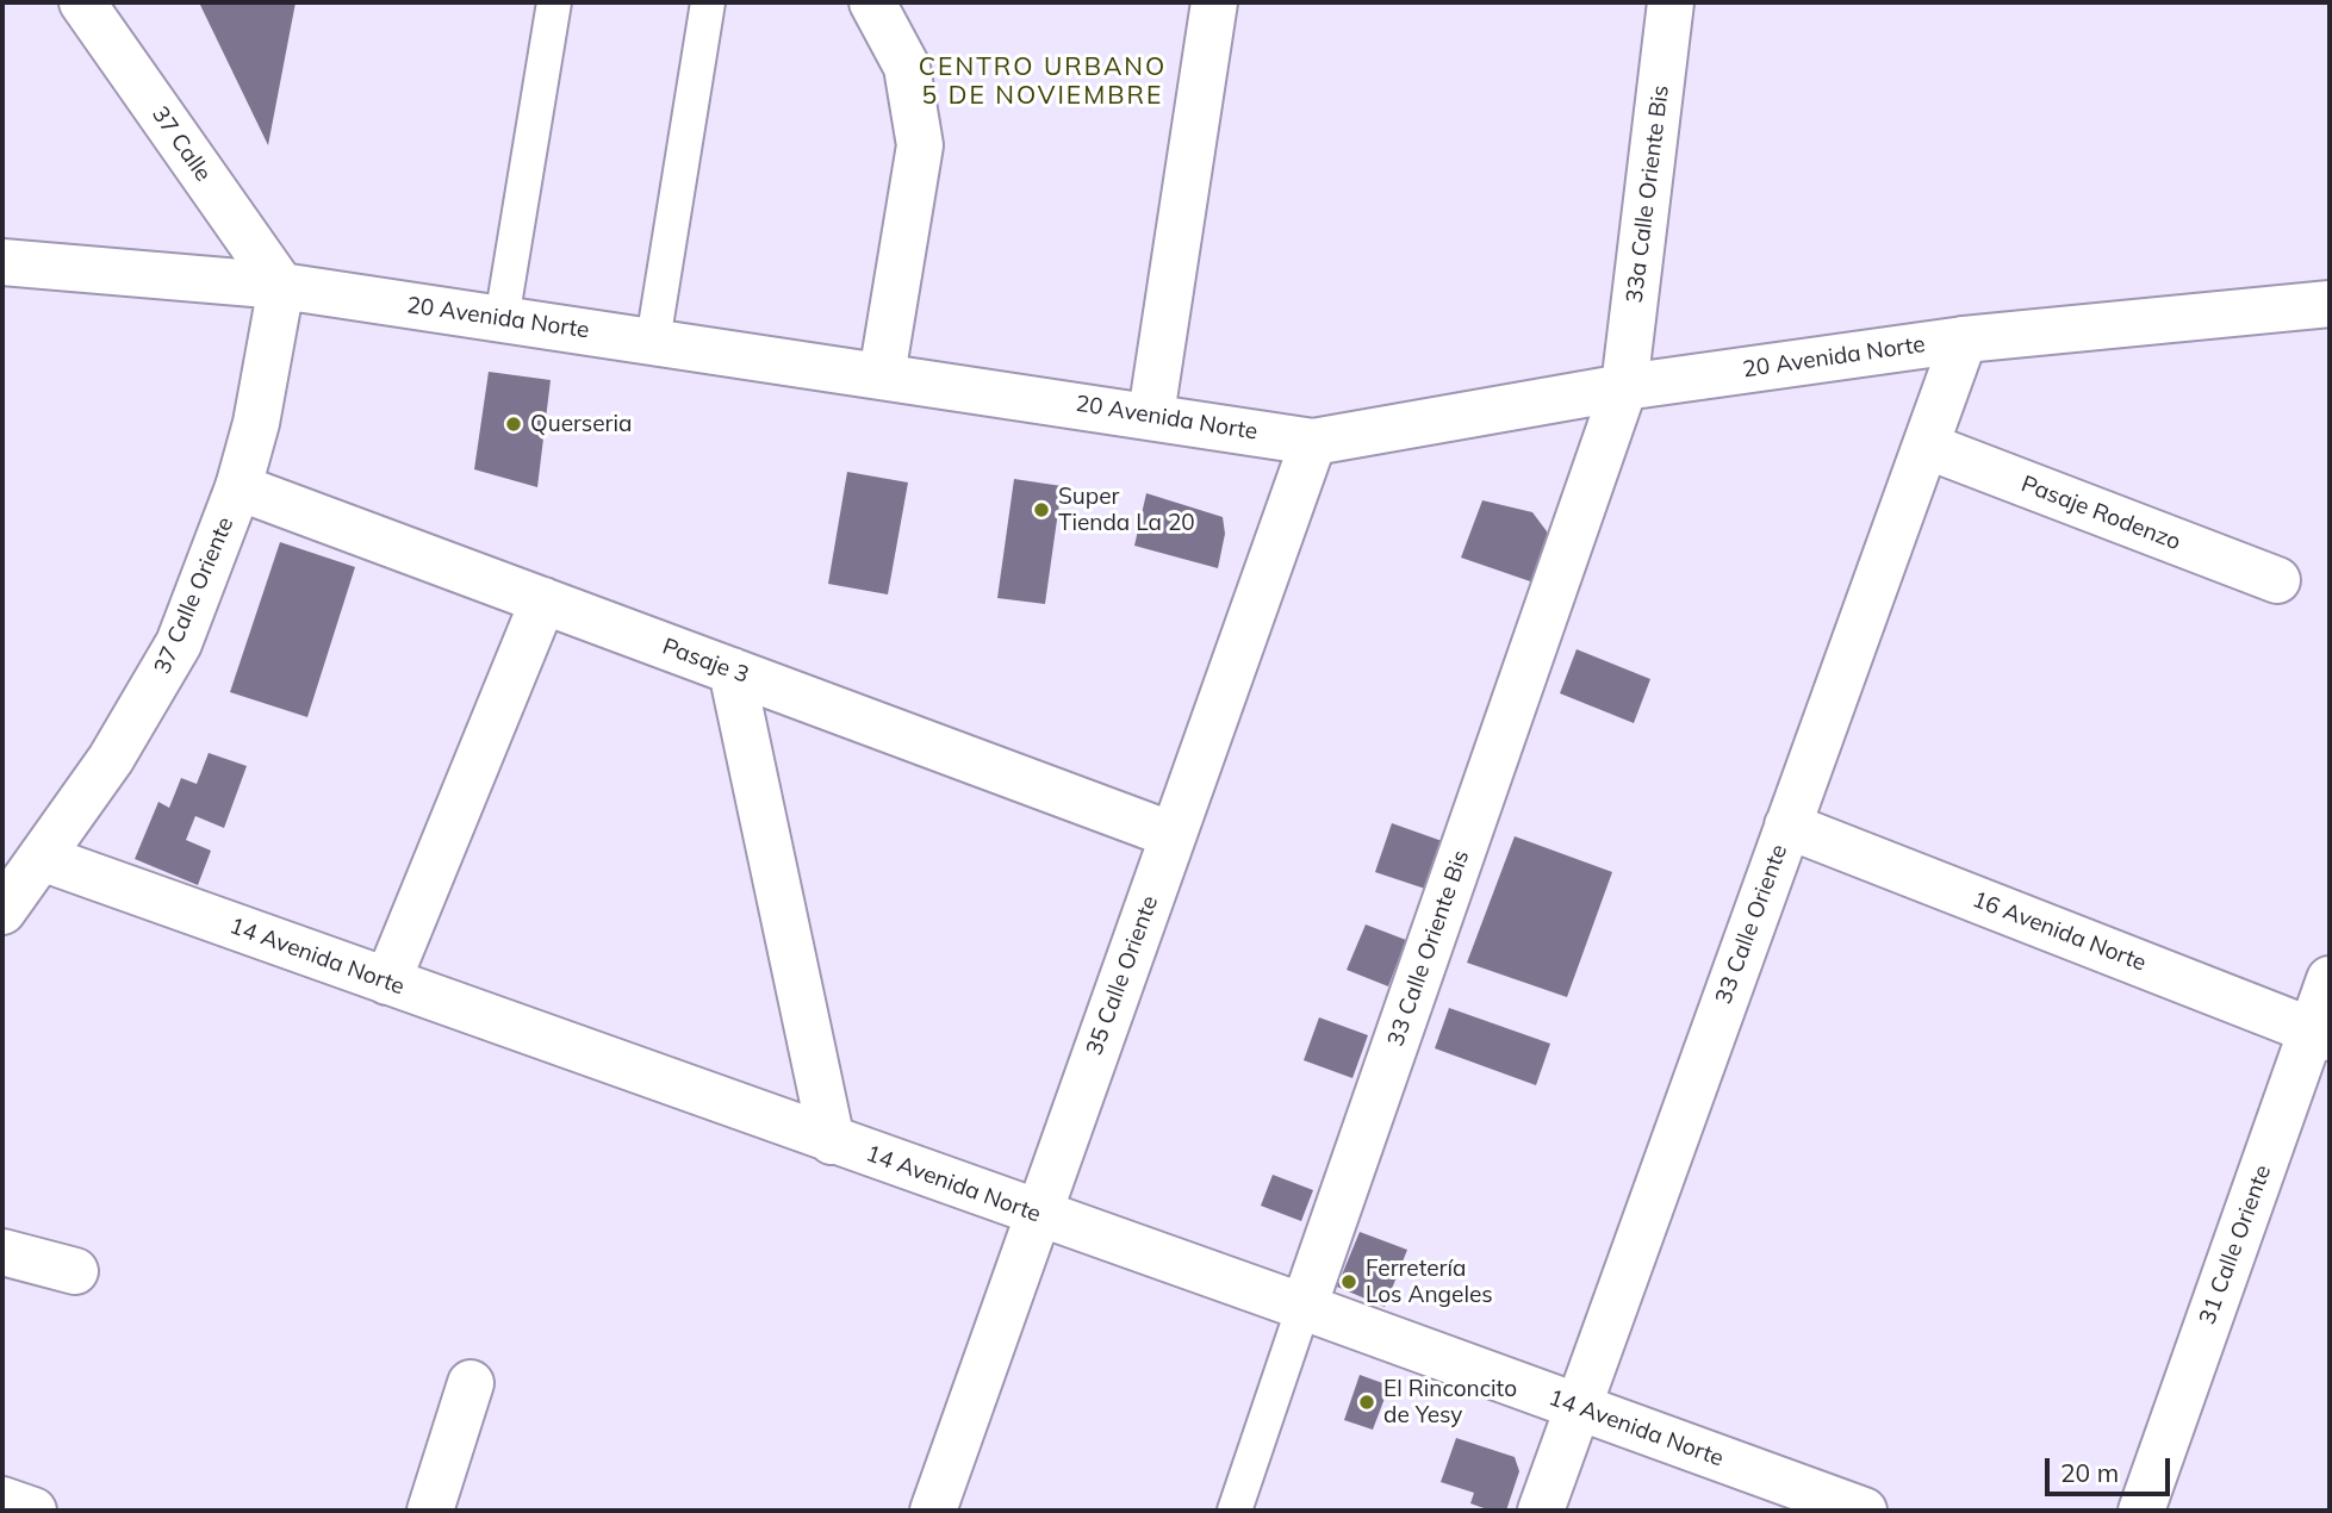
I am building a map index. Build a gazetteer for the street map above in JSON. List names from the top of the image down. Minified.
{"streets":{"street":["37 Calle","33a Calle Oriente Bis","20 Avenida Norte","Pasaje Rodenzo","37 Calle Oriente","Pasaje 3","33 Calle Oriente","16 Avenida Norte","33 Calle Oriente Bis","14 Avenida Norte","35 Calle Oriente","31 Calle Oriente"]},"crossings":[["37 Calle","20 Avenida Norte"],["37 Calle","37 Calle Oriente"],["33a Calle Oriente Bis","20 Avenida Norte"],["33a Calle Oriente Bis","33 Calle Oriente Bis"],["20 Avenida Norte","37 Calle Oriente"],["20 Avenida Norte","33 Calle Oriente"],["20 Avenida Norte","33 Calle Oriente Bis"],["20 Avenida Norte","35 Calle Oriente"],["Pasaje Rodenzo","33 Calle Oriente"],["37 Calle Oriente","Pasaje 3"],["37 Calle Oriente","14 Avenida Norte"],["Pasaje 3","35 Calle Oriente"],["33 Calle Oriente","16 Avenida Norte"],["33 Calle Oriente","14 Avenida Norte"],["16 Avenida Norte","31 Calle Oriente"],["33 Calle Oriente Bis","14 Avenida Norte"],["14 Avenida Norte","35 Calle Oriente"]],"districts":["CENTRO URBANO 5 DE NOVIEMBRE"],"places":["Querseria","Super Tienda La 20","Ferretería Los Angeles","El Rinconcito de Yesy"],"scale_bar":"20 m"}
